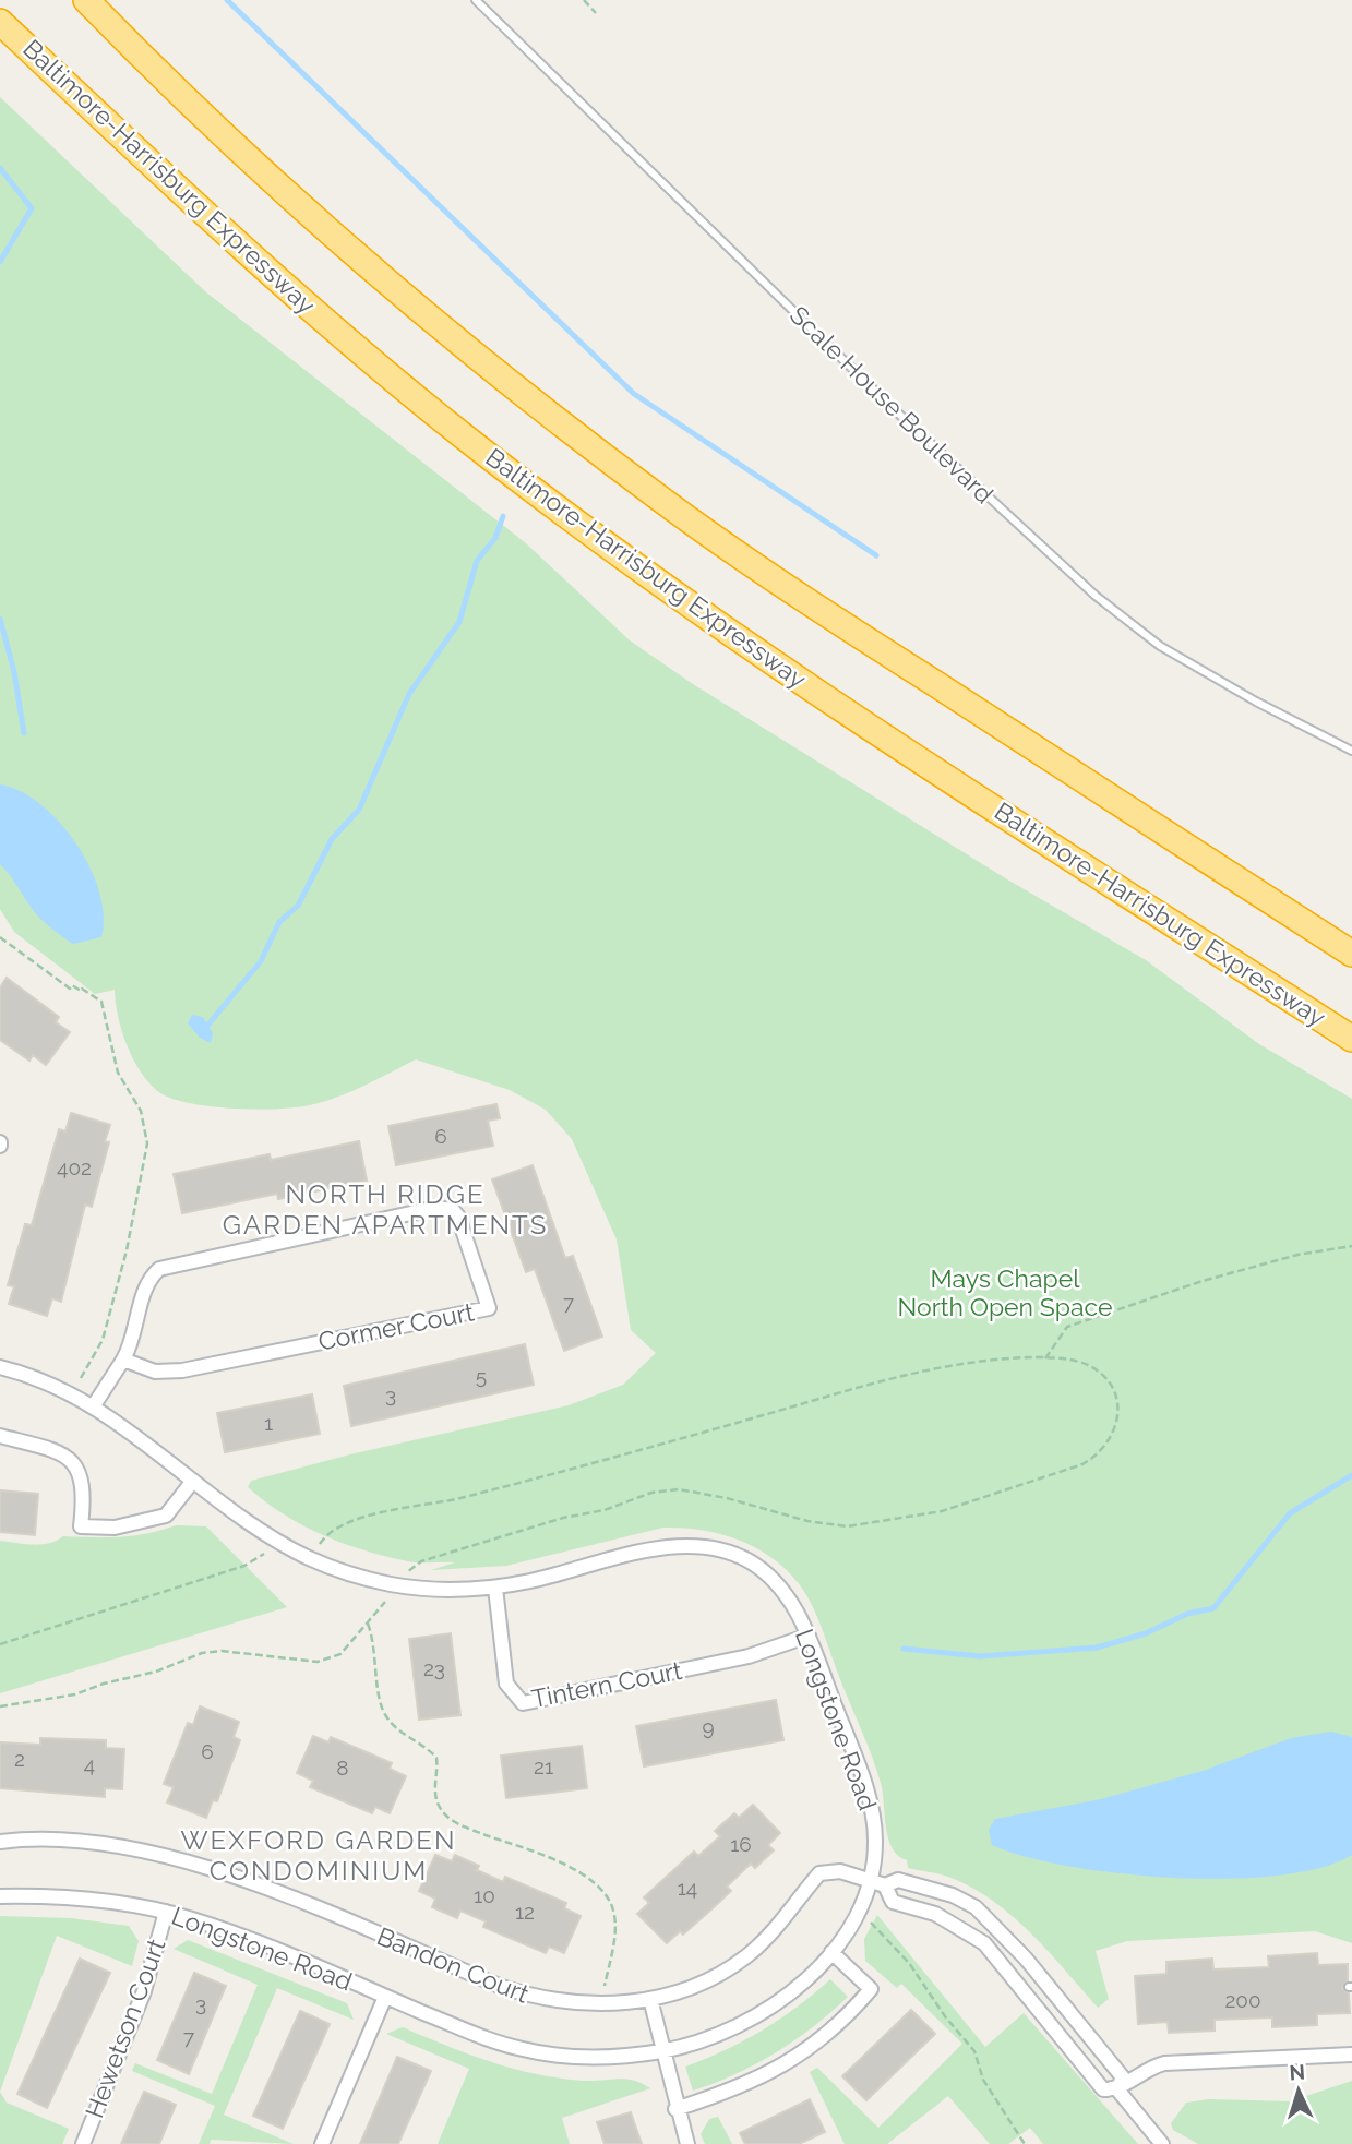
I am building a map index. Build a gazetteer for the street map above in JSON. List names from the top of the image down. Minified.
{"streets":{"highway":["Baltimore-Harrisburg Expressway"],"street":["Cormer Court","Tintern Court","Longstone Road","Bandon Court","Hewetson Court"],"lane":["Scale House Boulevard"]},"crossings":[["Cormer Court","Longstone Road"],["Tintern Court","Longstone Road"],["Longstone Road","Bandon Court"],["Longstone Road","Hewetson Court"]],"districts":["NORTH RIDGE GARDEN APARTMENTS","WEXFORD GARDEN CONDOMINIUM"],"parks":["Mays Chapel North Open Space"],"house_numbers":["6","402","7","5","3","1","23","9","6","2","4","21","8","16","14","10","12","200","3","7"],"north":"top"}
